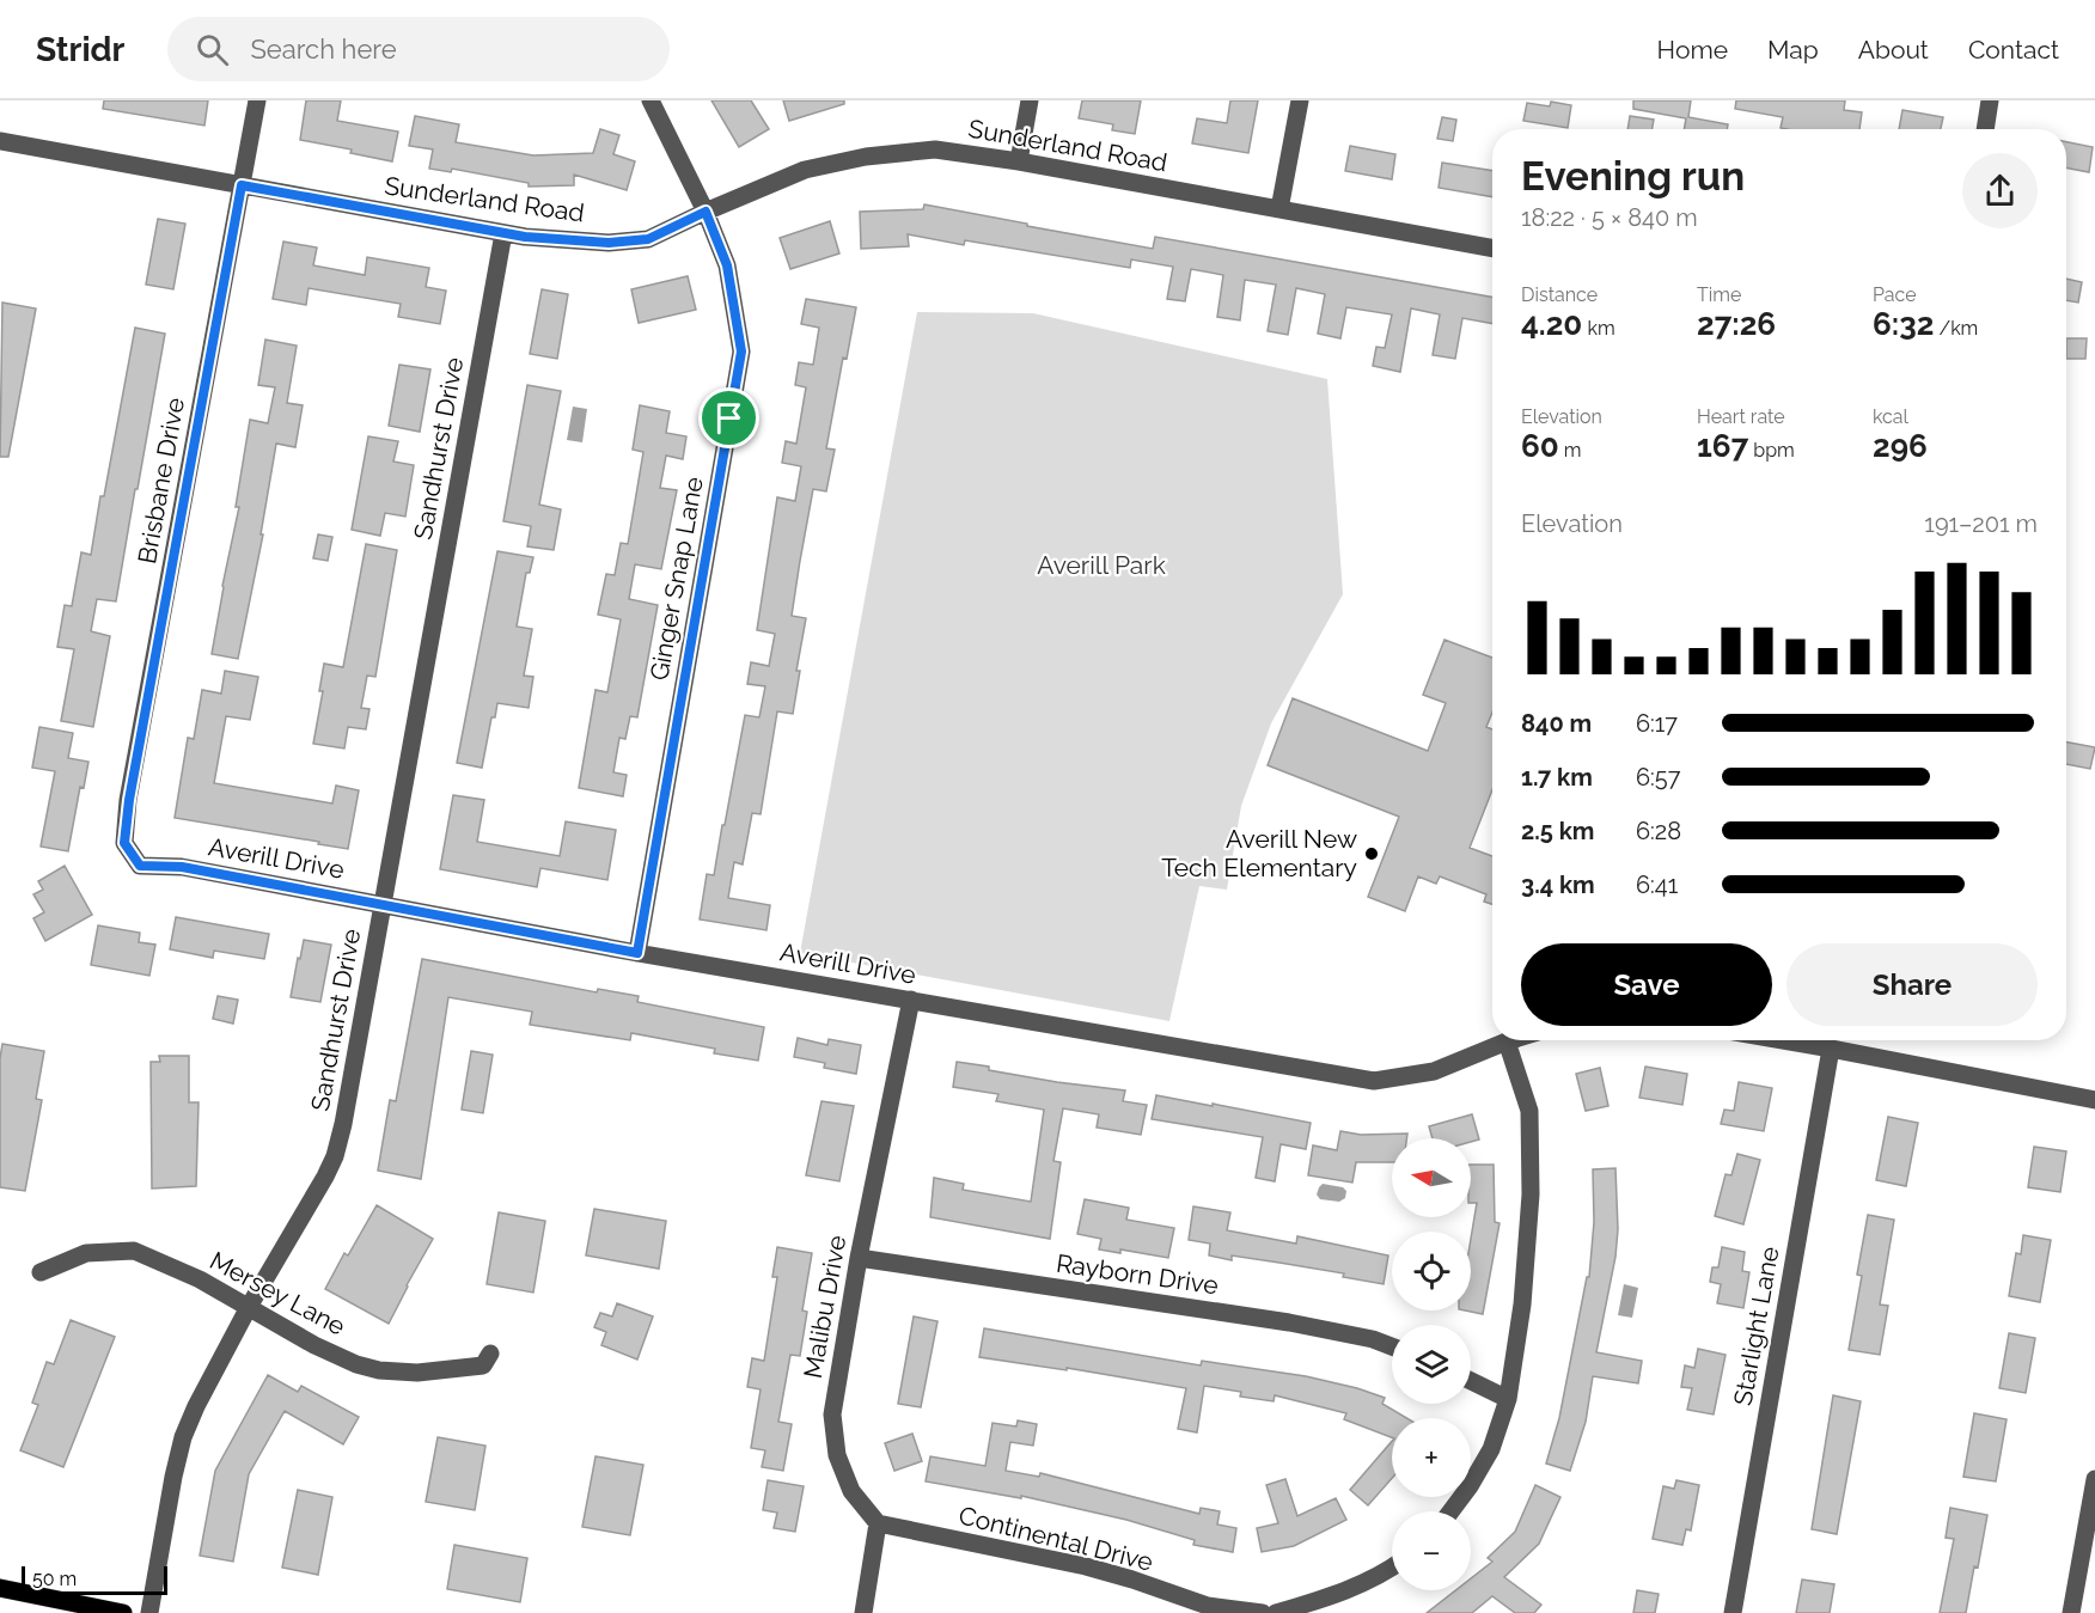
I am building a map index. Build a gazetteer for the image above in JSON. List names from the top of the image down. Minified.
{"streets":{"street":["Sunderland Road","Sandhurst Drive","Brisbane Drive","Ginger Snap Lane","Averill Drive","Rayborn Drive","Mersey Lane","Malibu Drive","Starlight Lane","Continental Drive"]},"crossings":[["Sunderland Road","Sandhurst Drive"],["Sunderland Road","Brisbane Drive"],["Sunderland Road","Ginger Snap Lane"],["Sandhurst Drive","Averill Drive"],["Sandhurst Drive","Mersey Lane"],["Brisbane Drive","Averill Drive"],["Ginger Snap Lane","Averill Drive"],["Averill Drive","Malibu Drive"],["Rayborn Drive","Malibu Drive"],["Malibu Drive","Continental Drive"]],"parks":["Averill Park"],"places":["Averill New Tech Elementary"],"scale_bar":"50 m","north":"left","page":{"header":"Stridr","search":"Search here","nav":["Home","Map","About","Contact"],"heading":["Evening run","18:22 · 5 × 840 m"],"stats":[["Distance","4.20 km"],["Time","27:26"],["Pace","6:32 /km"],["Elevation","60 m"],["Heart rate","167 bpm"],["kcal","296"]],"chart":["Elevation","191–201 m"],"list":[{"name":"840 m","note":"6:17"},{"name":"1.7 km","note":"6:57"},{"name":"2.5 km","note":"6:28"},{"name":"3.4 km","note":"6:41"}],"buttons":["Save","Share"],"map_buttons":["+","−"],"scale":"50 m"}}
